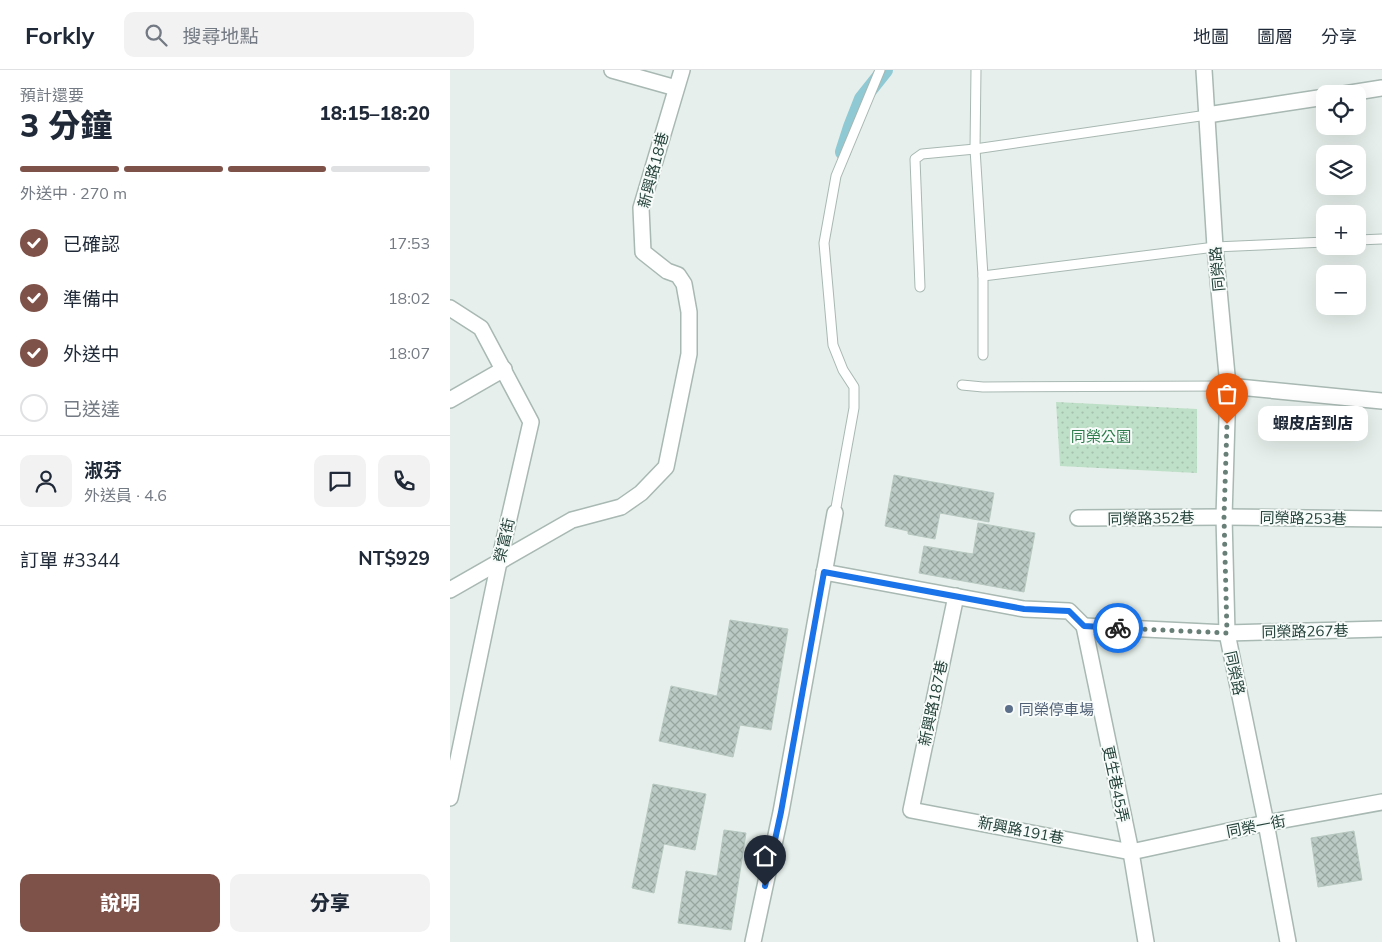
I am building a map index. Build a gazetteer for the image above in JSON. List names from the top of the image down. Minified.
{"streets":{"street":["新興路18巷","同榮路","同榮路352巷","同榮路253巷","榮富街","同榮路267巷","新興路187巷","更生巷45弄","同榮一街","新興路191巷"]},"crossings":[["新興路18巷","榮富街"],["同榮路","同榮路352巷"],["同榮路","同榮路253巷"],["同榮路","同榮路267巷"],["同榮路","同榮一街"],["同榮路352巷","同榮路253巷"],["同榮路267巷","更生巷45弄"],["新興路187巷","新興路191巷"],["更生巷45弄","同榮一街"],["更生巷45弄","新興路191巷"],["同榮一街","新興路191巷"]],"parks":["同榮公園"],"places":["蝦皮店到店","同榮停車場"],"page":{"header":"Forkly","search":"搜尋地點","nav":["地圖","圖層","分享"],"heading":["3 分鐘","預計還要","18:15–18:20"],"panel":["淑芬","外送員 · 4.6","訂單 #3344","NT$929"],"map_buttons":["+","−"],"bar":"外送中 · 270 m","list":[["已確認","17:53"],["準備中","18:02"],["外送中","18:07"],"已送達"],"bubble":"蝦皮店到店","buttons":["說明","分享"]}}
